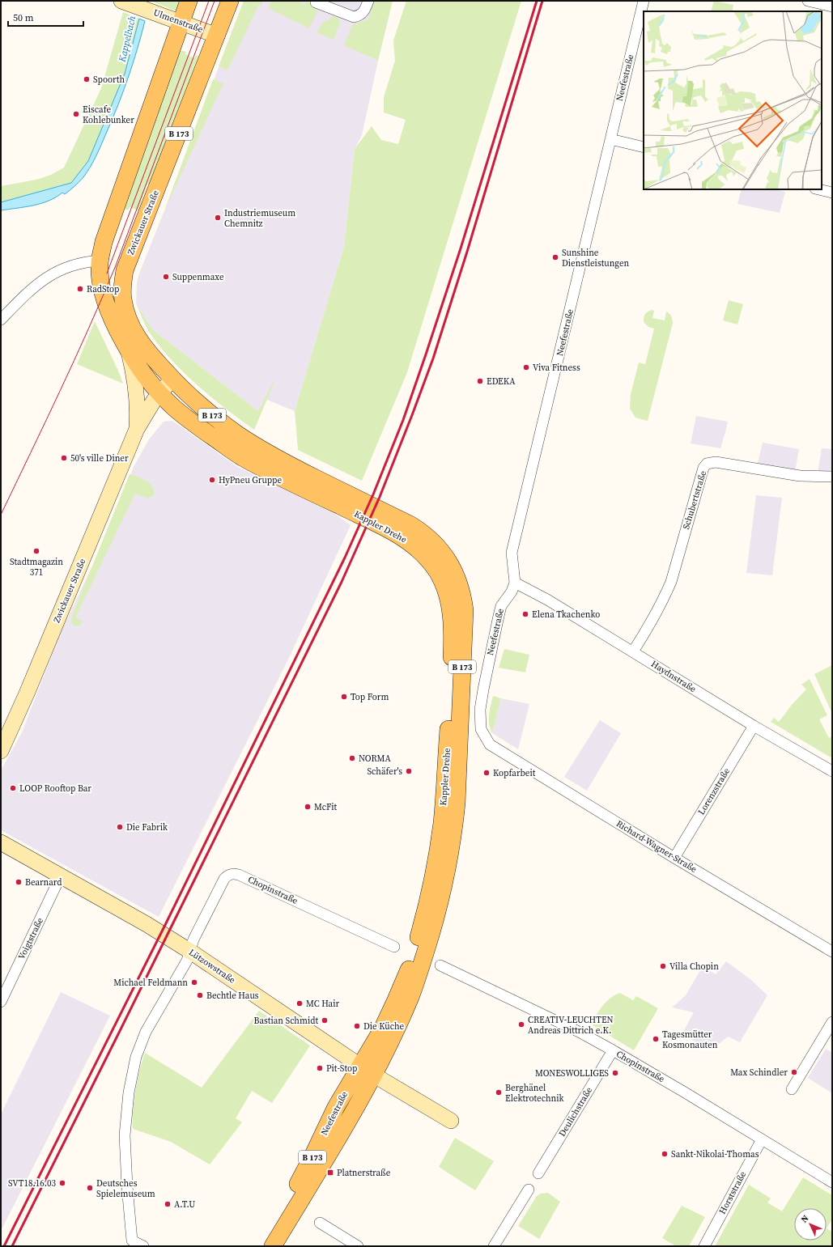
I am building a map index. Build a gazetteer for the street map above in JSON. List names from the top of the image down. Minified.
{"streets":{"main road":["Neefestraße","B 173","Zwickauer Straße","Kappler Drehe"],"street":["Ulmenstraße","Schubertstraße","Haydnstraße","Lorenzstraße","Richard-Wagner-Straße","Chopinstraße","Voigtstraße","Lützowstraße","Deulichstraße","Horststraße"]},"crossings":[["Ulmenstraße","Zwickauer Straße"],["Neefestraße","Kappler Drehe"],["Neefestraße","Haydnstraße"],["Neefestraße","Richard-Wagner-Straße"],["Neefestraße","Lützowstraße"],["Zwickauer Straße","Kappler Drehe"],["Schubertstraße","Haydnstraße"],["Haydnstraße","Lorenzstraße"],["Lorenzstraße","Richard-Wagner-Straße"],["Chopinstraße","Lützowstraße"],["Chopinstraße","Deulichstraße"],["Chopinstraße","Horststraße"],["Voigtstraße","Lützowstraße"]],"water":["Kappelbach"],"places":{"other":["Spoorth","Eiscafe Kohlebunker","Industriemuseum Chemnitz","Sunshine Dienstleistungen","Suppenmaxe","RadStop","Viva Fitness","EDEKA","50's ville Diner","HyPneu Gruppe","Stadtmagazin 371","Elena Tkachenko","Top Form","NORMA","Schäfer's","Kopfarbeit","LOOP Rooftop Bar","McFit","Die Fabrik","Bearnard","Villa Chopin","Michael Feldmann","Bechtle Haus","MC Hair","Bastian Schmidt","CREATIV-LEUCHTEN Andreas Dittrich e.K.","Die Küche","Tagesmütter Kosmonauten","Pit-Stop","Max Schindler","MONESWOLLIGES","Berghänel Elektrotechnik","Sankt-Nikolai-Thomas","SVT18.16.03","Deutsches Spielemuseum","A.T.U"],"transit":["Platnerstraße"]},"scale_bar":"50 m","north":"top left"}
